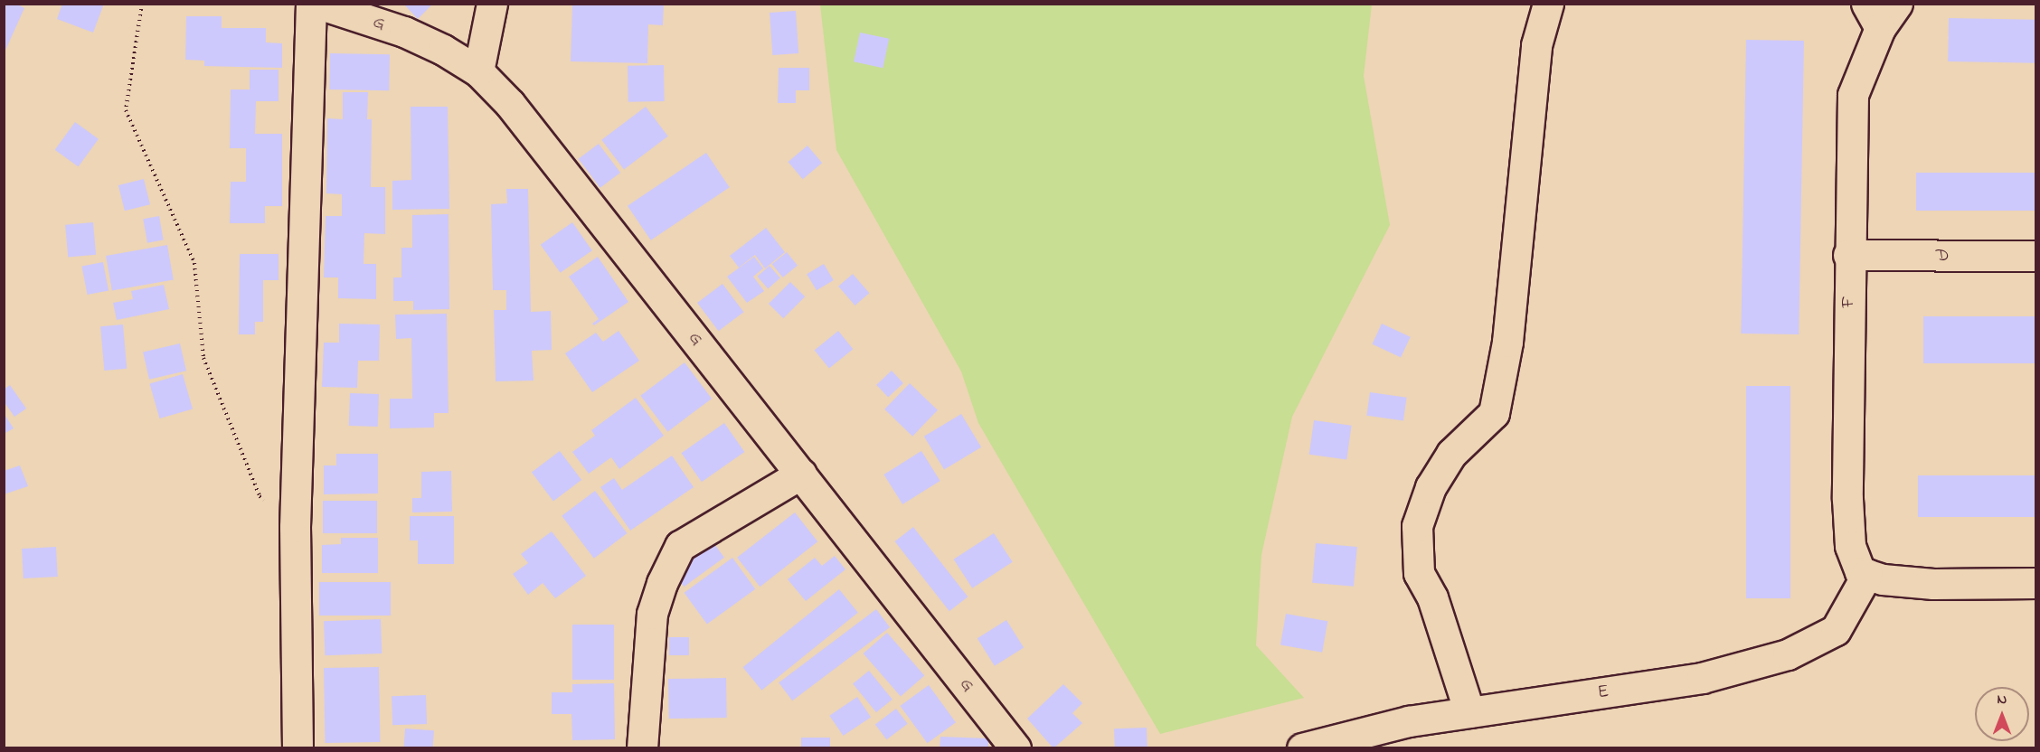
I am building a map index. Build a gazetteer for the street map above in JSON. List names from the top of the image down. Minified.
{"streets":{"street":["G","D","F","E"]},"crossings":[["D","F"],["F","E"]],"north":"top"}
